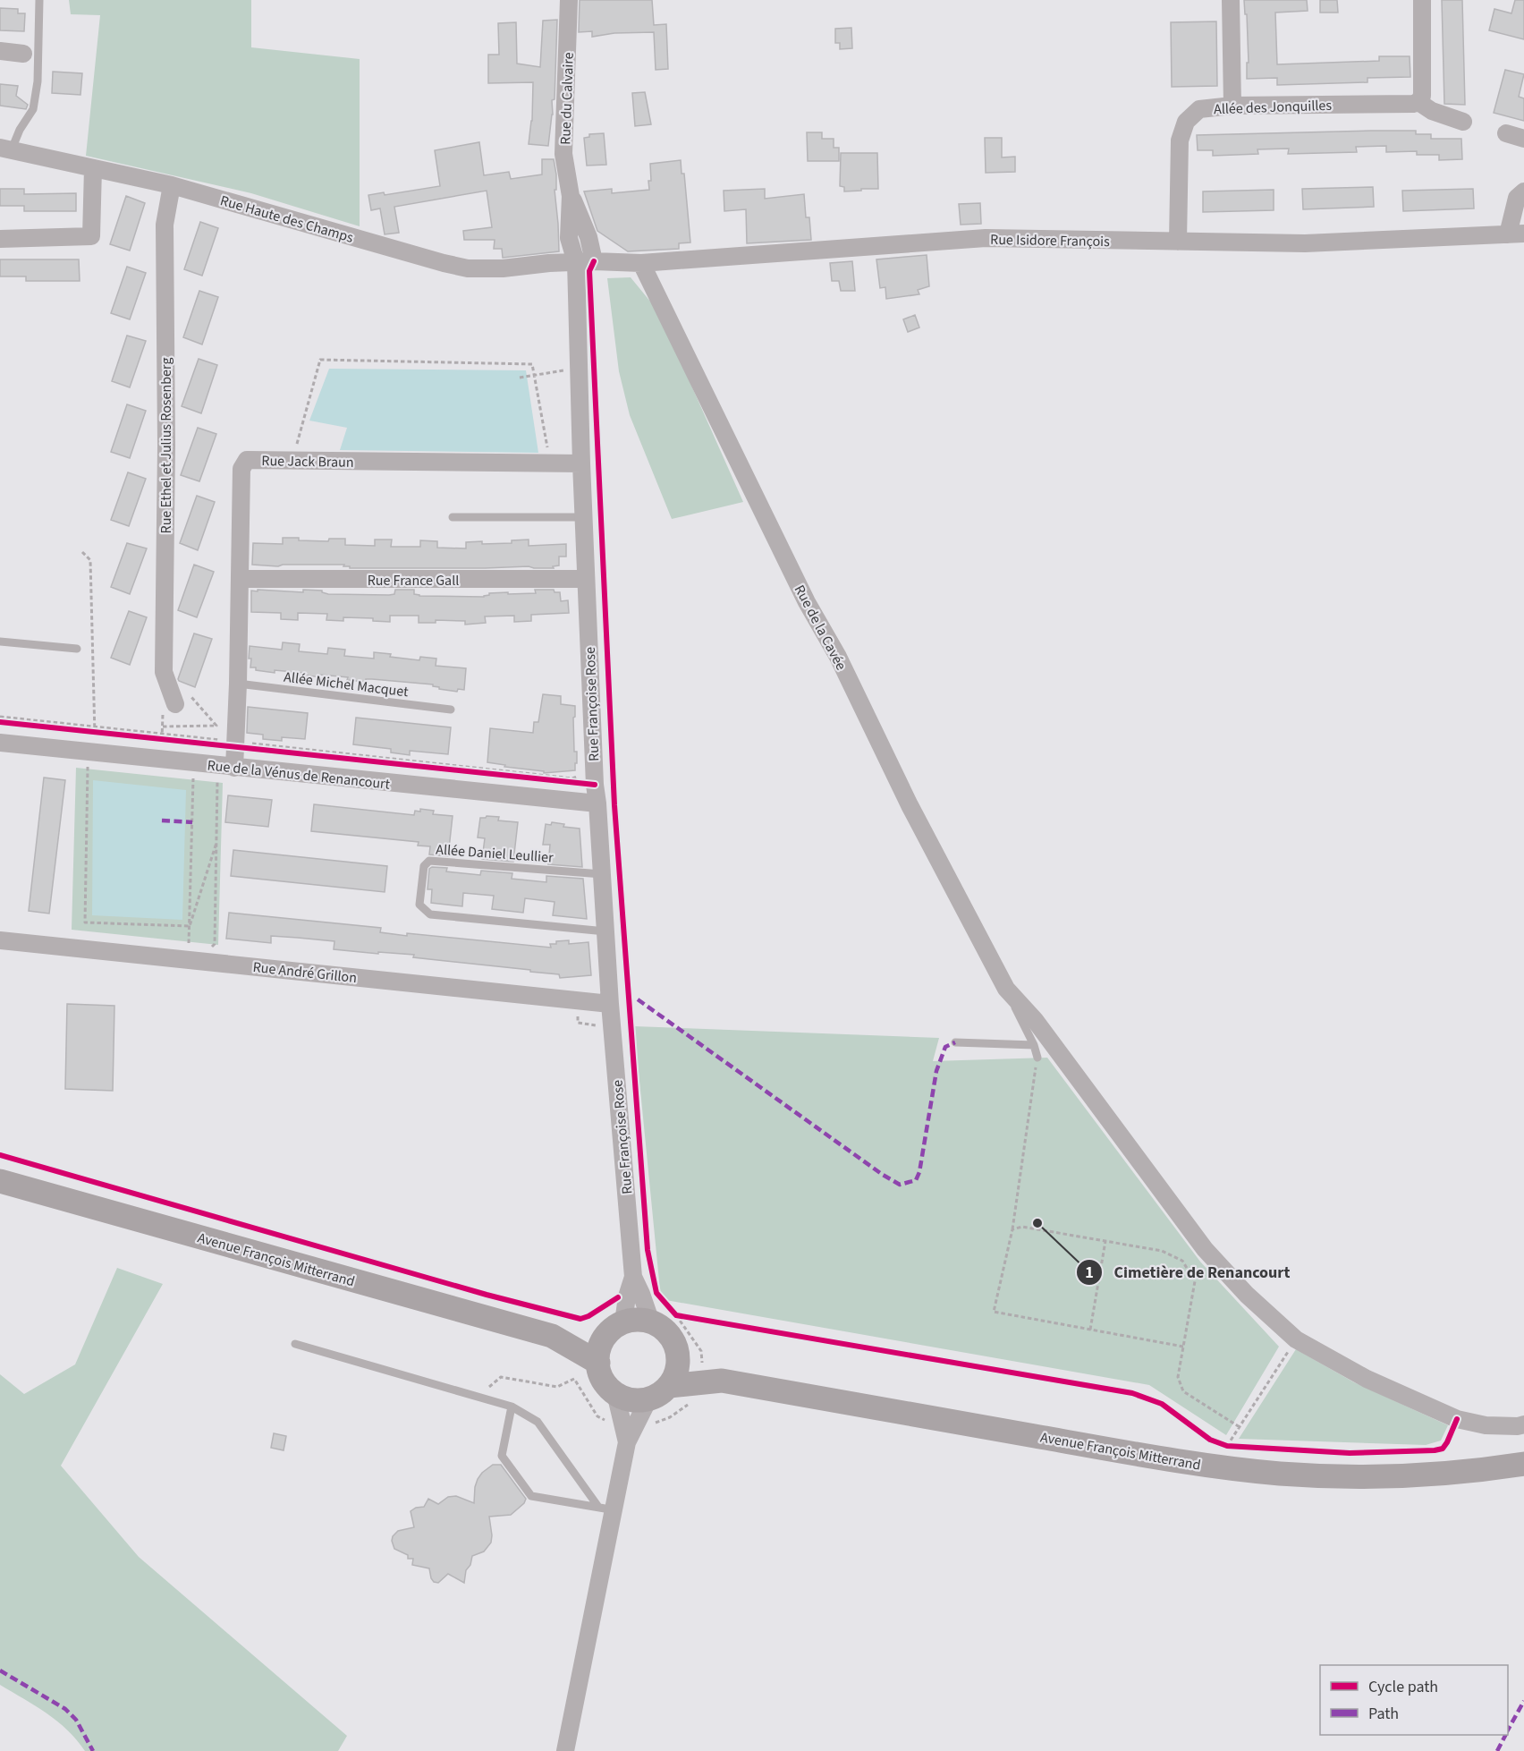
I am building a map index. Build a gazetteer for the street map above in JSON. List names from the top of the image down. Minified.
{"streets":{"main road":["Avenue François Mitterrand"],"street":["Rue du Calvaire","Allée des Jonquilles","Rue Haute des Champs","Rue Isidore François","Rue Ethel et Julius Rosenberg","Rue Jack Braun","Rue France Gall","Rue de la Cavée","Rue Françoise Rose","Rue de la Vénus de Renancourt","Rue André Grillon"],"lane":["Allée Michel Macquet","Allée Daniel Leullier"]},"crossings":[["Rue du Calvaire","Rue Haute des Champs"],["Rue du Calvaire","Rue Isidore François"],["Rue du Calvaire","Rue Françoise Rose"],["Allée des Jonquilles","Rue Isidore François"],["Rue Haute des Champs","Rue Isidore François"],["Rue Haute des Champs","Rue Ethel et Julius Rosenberg"],["Rue Haute des Champs","Rue Françoise Rose"],["Rue Isidore François","Rue de la Cavée"],["Rue Isidore François","Rue Françoise Rose"],["Rue Jack Braun","Rue France Gall"],["Rue Jack Braun","Allée Michel Macquet"],["Rue Jack Braun","Rue Françoise Rose"],["Rue Jack Braun","Rue de la Vénus de Renancourt"],["Rue France Gall","Rue Françoise Rose"],["Rue Françoise Rose","Rue de la Vénus de Renancourt"],["Rue Françoise Rose","Allée Daniel Leullier"],["Rue Françoise Rose","Rue André Grillon"]],"places":["Cimetière de Renancourt"],"legend":["Cycle path","Path"]}
